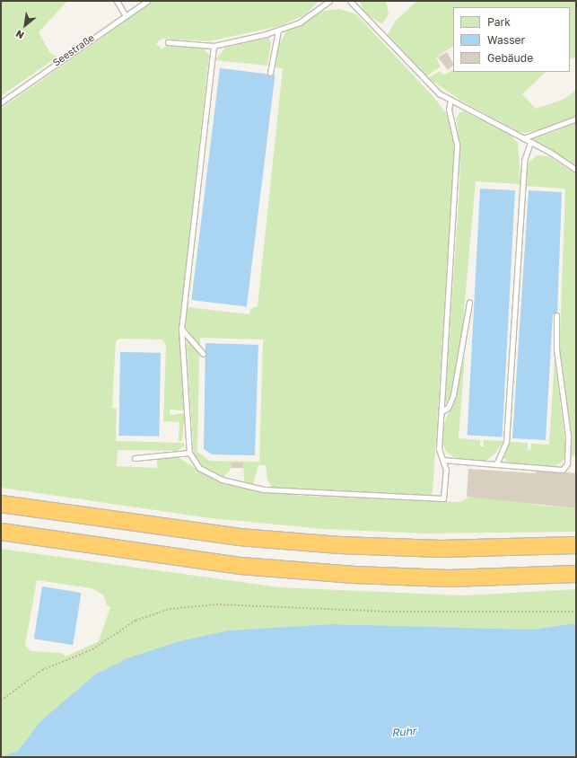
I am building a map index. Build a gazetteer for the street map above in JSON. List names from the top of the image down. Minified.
{"streets":{"lane":["Seestraße"]},"water":["Ruhr"],"legend":["Park","Wasser","Gebäude"],"north":"bottom left"}
